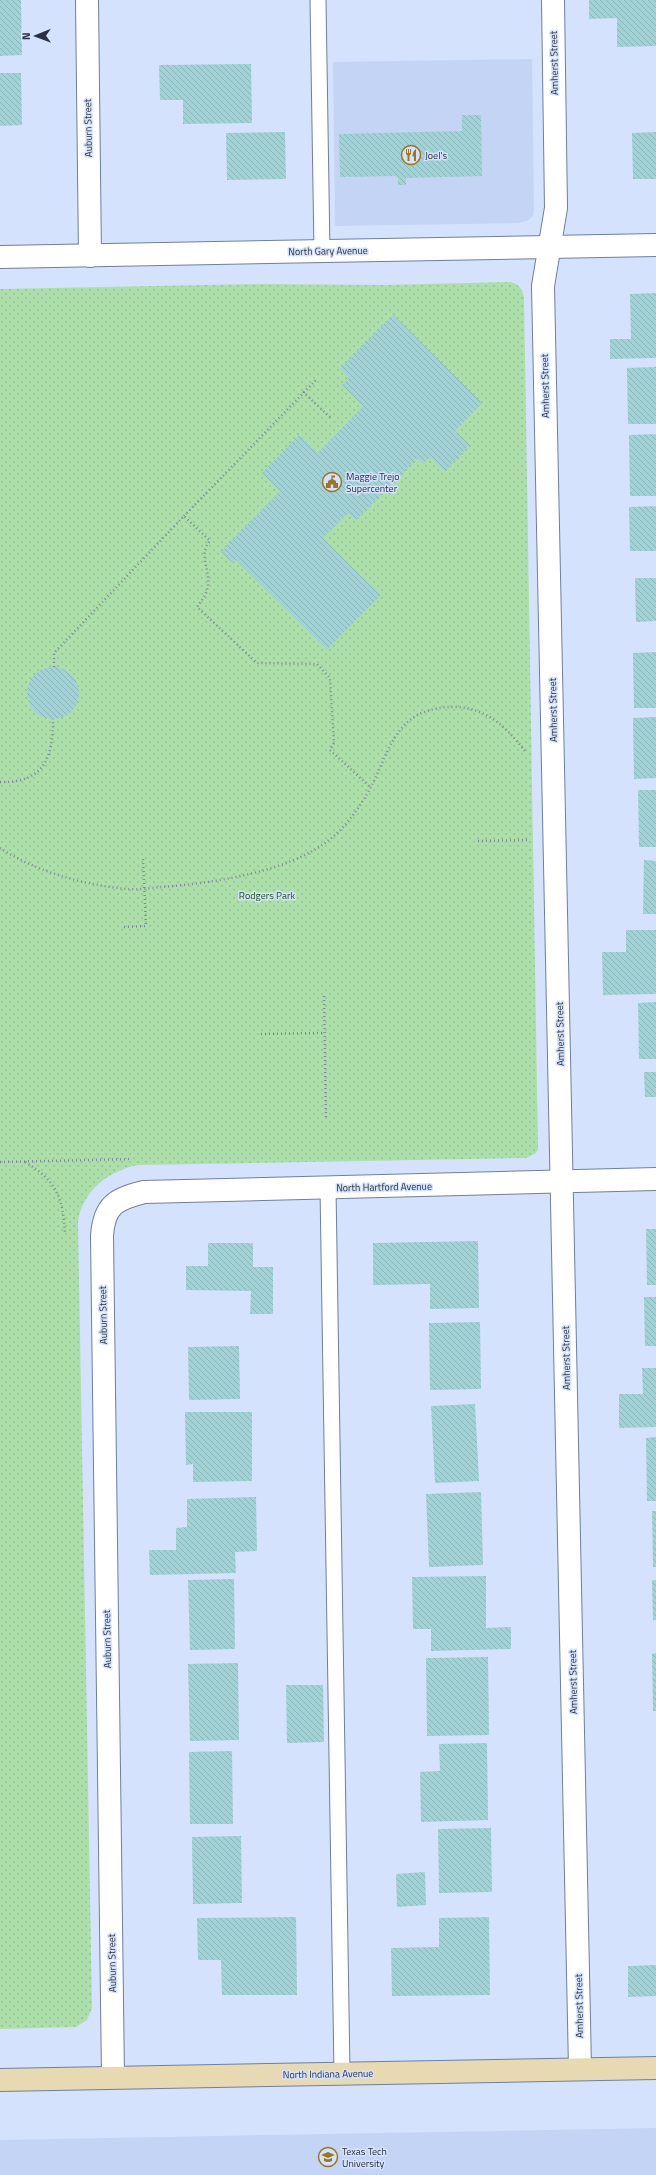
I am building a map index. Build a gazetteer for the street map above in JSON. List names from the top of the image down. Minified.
{"streets":{"main road":["North Indiana Avenue"],"street":["Amherst Street","Auburn Street","North Gary Avenue","North Hartford Avenue"]},"crossings":[["Amherst Street","North Gary Avenue"],["Amherst Street","North Hartford Avenue"],["Amherst Street","North Indiana Avenue"],["Auburn Street","North Gary Avenue"],["Auburn Street","North Hartford Avenue"],["Auburn Street","North Indiana Avenue"]],"parks":["Rodgers Park"],"places":{"restaurant":["Joel's"],"public building":["Maggie Trejo Supercenter"],"school or university":["Texas Tech University"]},"north":"left"}
